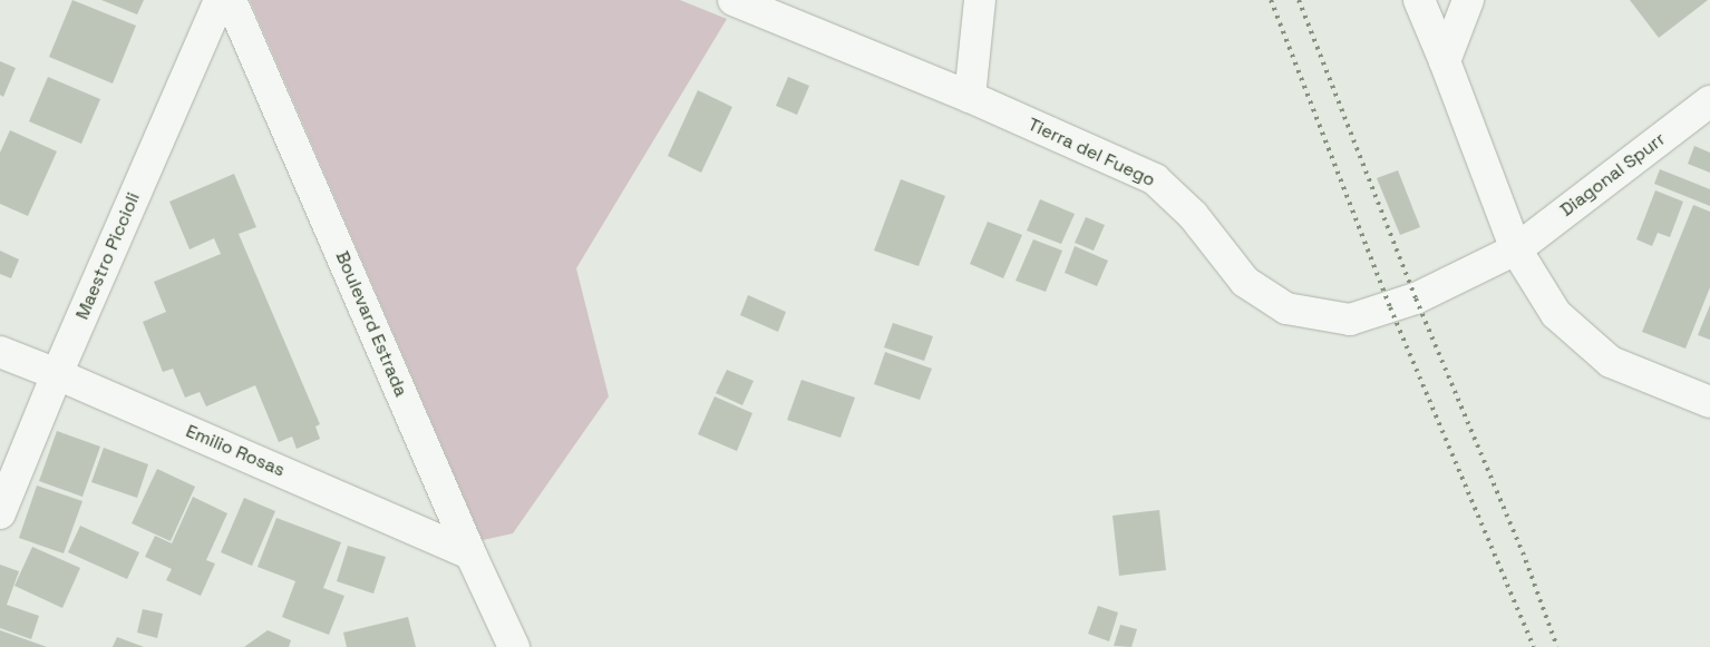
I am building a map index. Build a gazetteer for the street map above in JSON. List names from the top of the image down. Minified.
{"streets":{"street":["Tierra del Fuego","Diagonal Spurr","Maestro Piccioli","Boulevard Estrada","Emilio Rosas"]},"crossings":[["Tierra del Fuego","Diagonal Spurr"],["Maestro Piccioli","Emilio Rosas"],["Boulevard Estrada","Emilio Rosas"]]}
